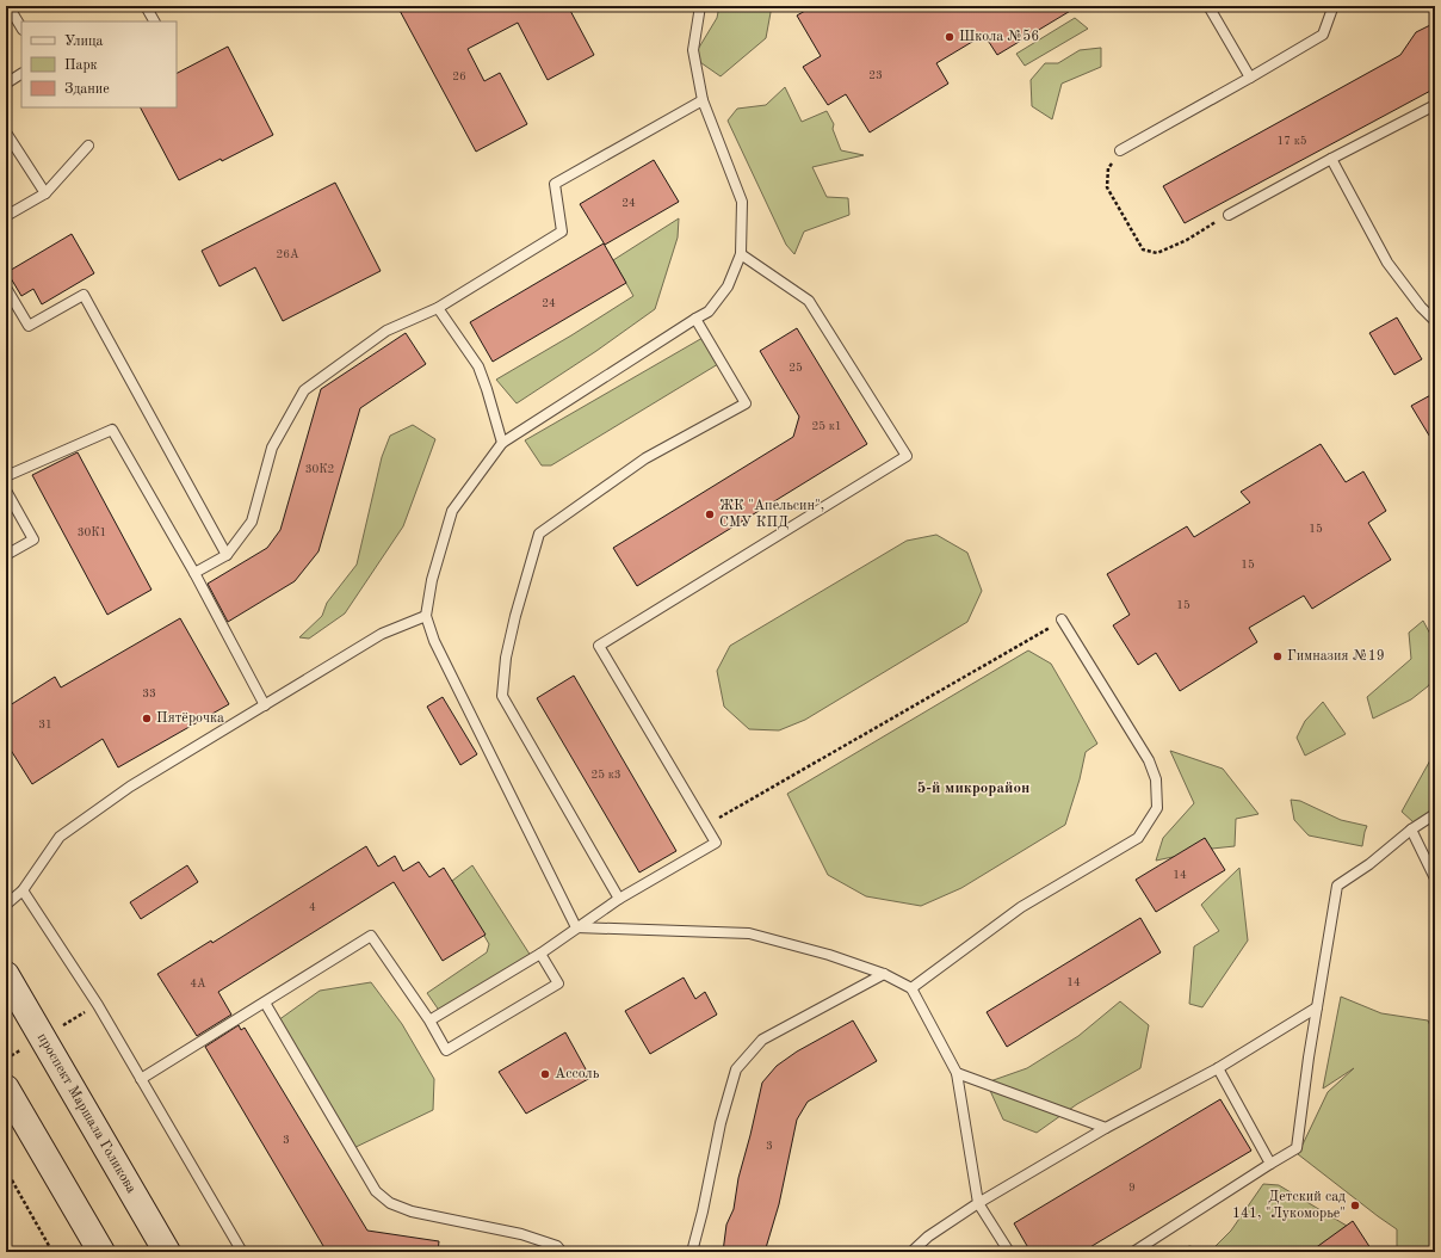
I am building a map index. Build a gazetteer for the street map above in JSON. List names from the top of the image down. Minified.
{"streets":{"main road":["проспект Маршала Голикова"]},"districts":["5-й микрорайон"],"places":["Школа №56","ЖК \"Апельсин\", СМУ КПД","Гимназия №19","Пятёрочка","Ассоль","Детский сад 141, \"Лукоморье\""],"house_numbers":["23","26","17 к5","24","26А","24","25","25 к1","30К2","15","30К1","15","15","33","31","25 к3","14","4","14","4А","3","3","9"],"legend":["Улица","Парк","Здание"]}
